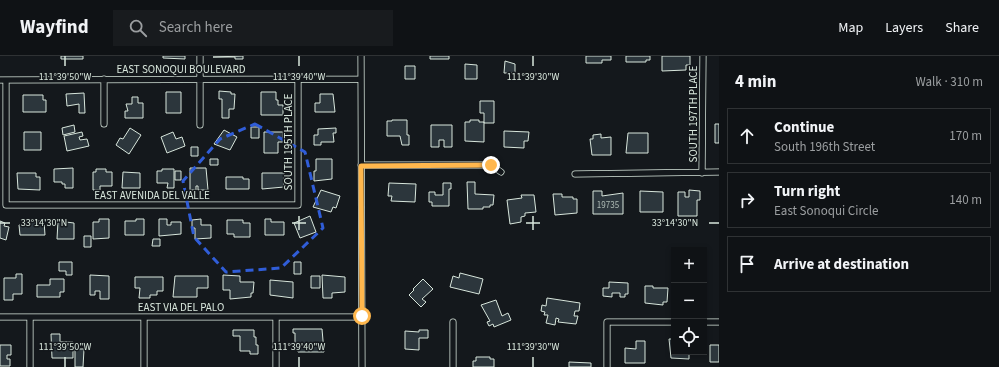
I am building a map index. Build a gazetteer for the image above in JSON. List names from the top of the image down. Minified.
{"streets":{"street":["EAST SONOQUI BOULEVARD","SOUTH 197TH PLACE","SOUTH 195TH PLACE","EAST AVENIDA DEL VALLE","EAST VIA DEL PALO"]},"crossings":[["EAST SONOQUI BOULEVARD","SOUTH 195TH PLACE"],["EAST SONOQUI BOULEVARD","EAST AVENIDA DEL VALLE"],["SOUTH 195TH PLACE","EAST AVENIDA DEL VALLE"]],"house_numbers":["19735"],"page":{"header":"Wayfind","search":"Search here","nav":["Map","Layers","Share"],"heading":["4 min","Walk · 310 m"],"list":[["Continue","South 196th Street","170 m"],["Turn right","East Sonoqui Circle","140 m"],"Arrive at destination"],"map_buttons":["+","−"]},"coordinates":["111°39'50\"W","111°39'40\"W","111°39'30\"W","33°14'30\"N"]}
